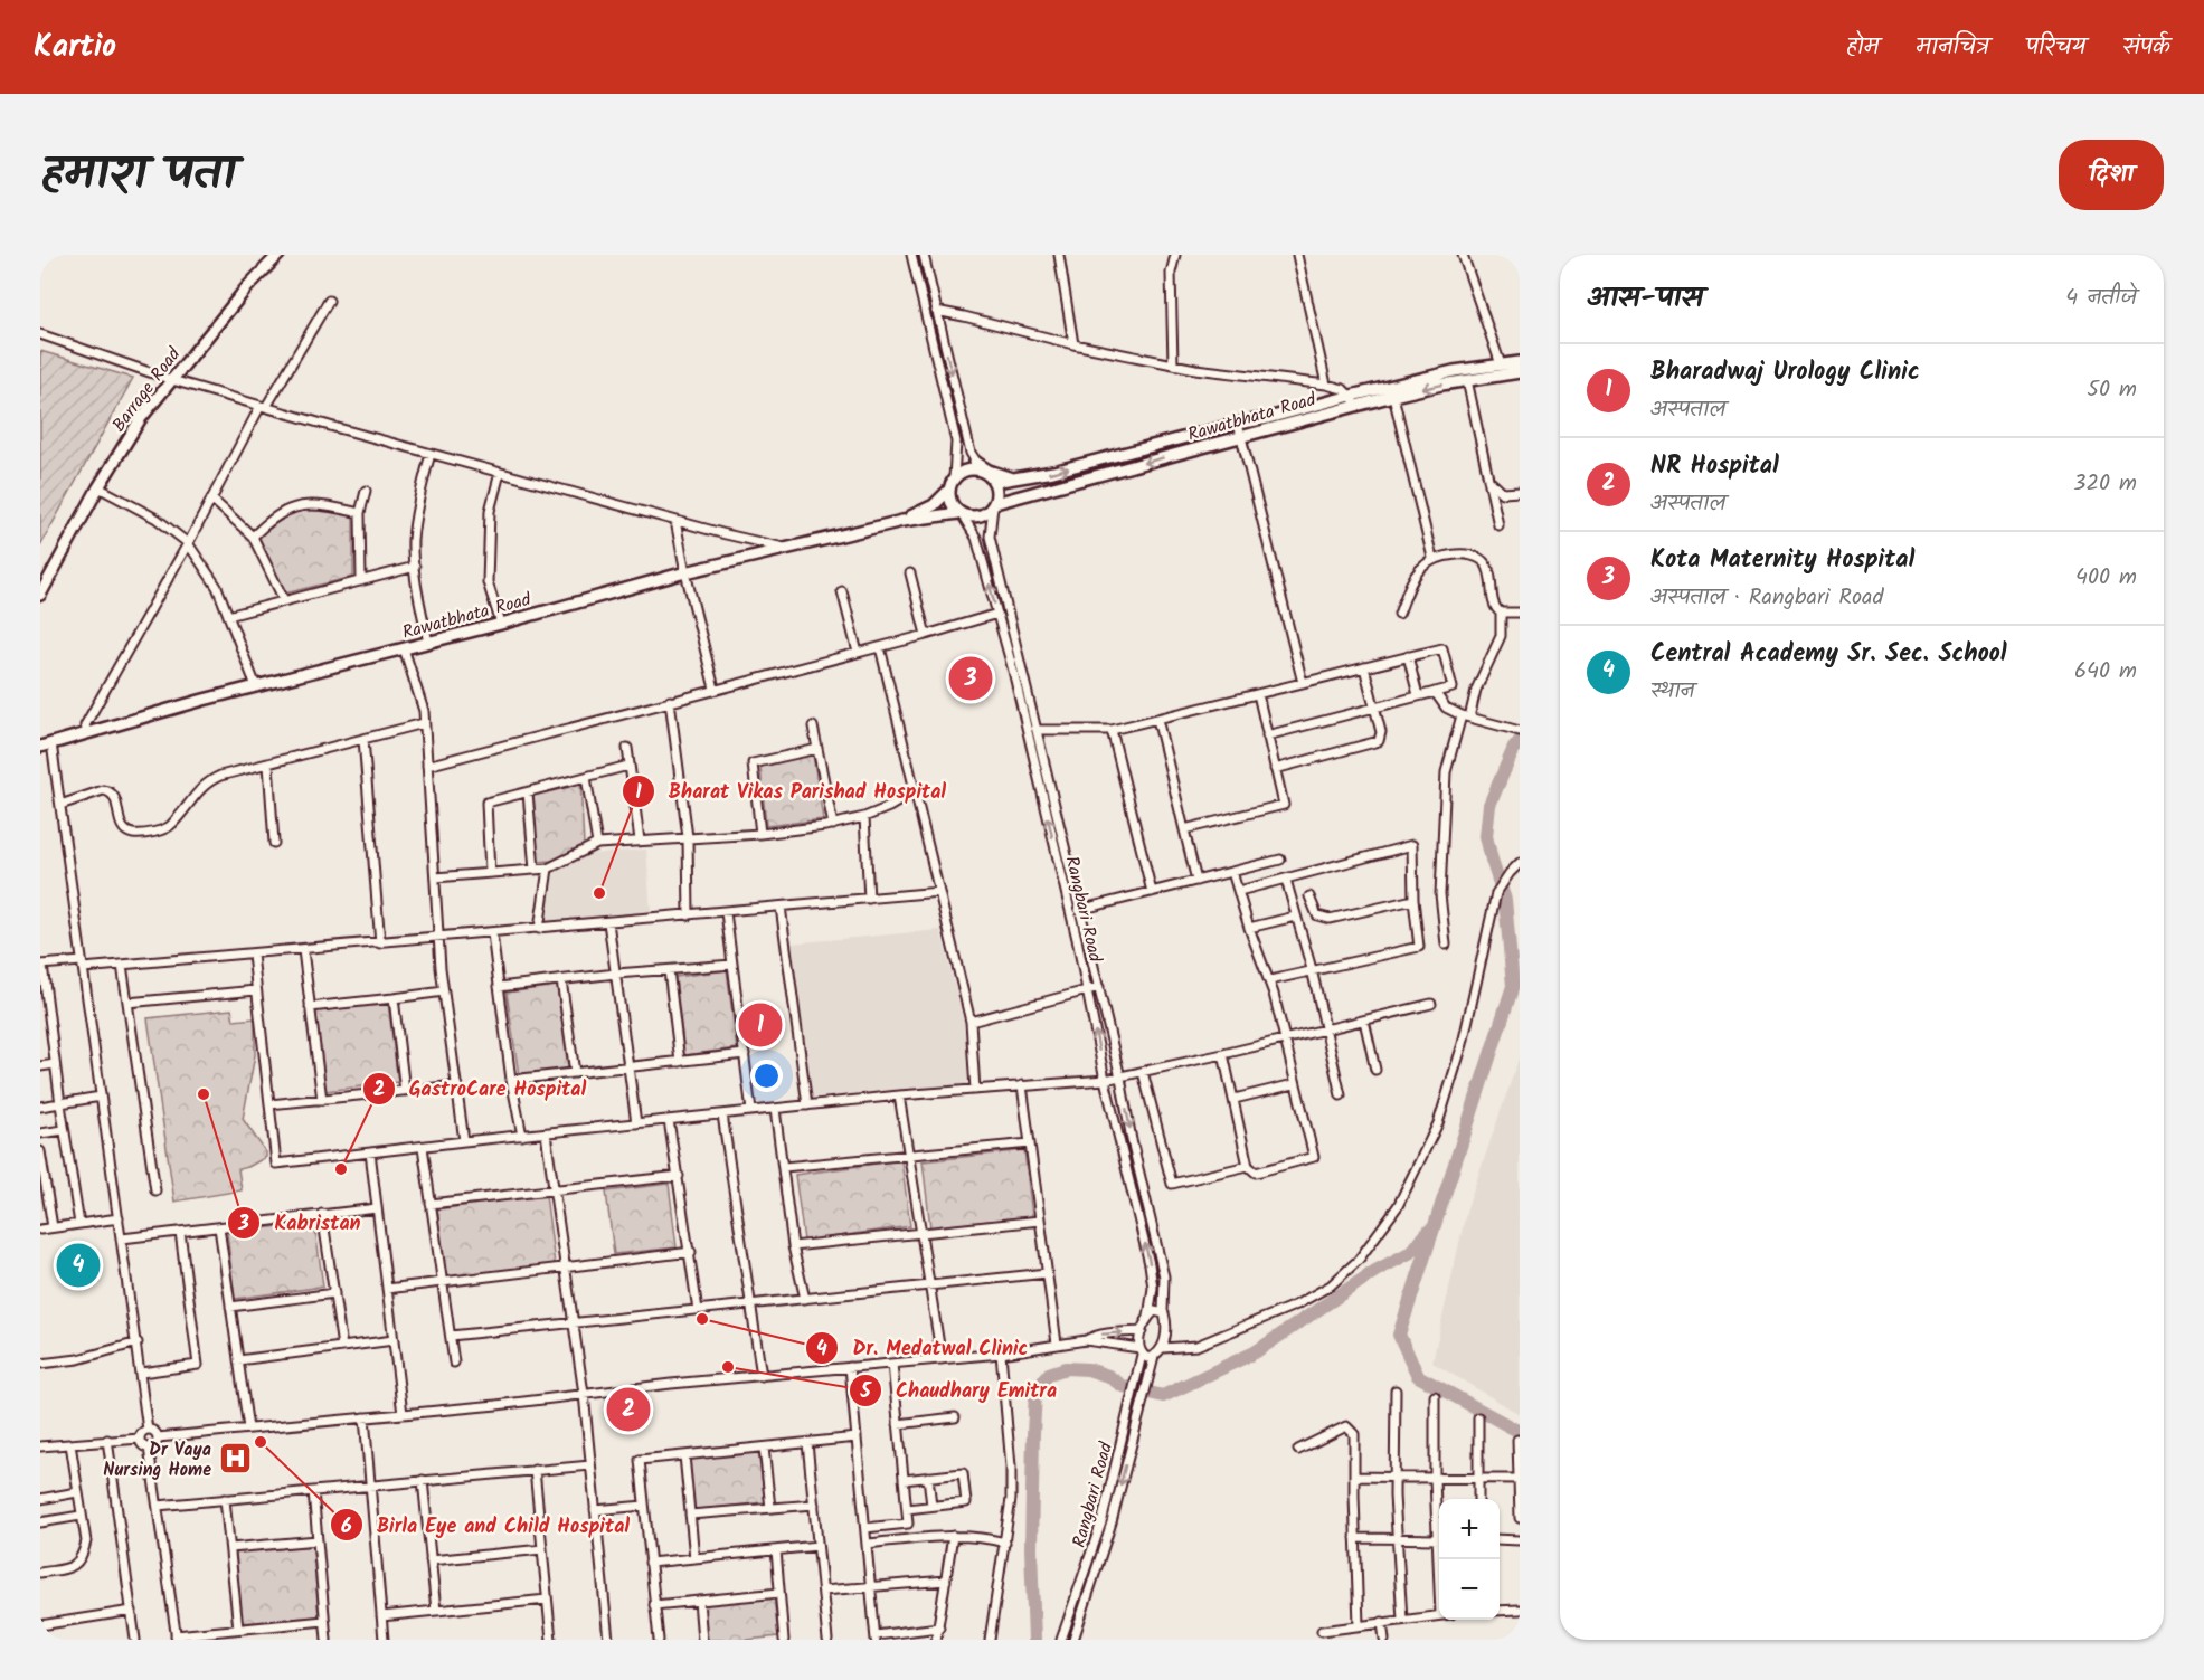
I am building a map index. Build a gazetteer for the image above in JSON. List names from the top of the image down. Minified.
{"streets":{"main road":["Barrage Road","Rawatbhata Road"],"street":["Rangbari Road"]},"crossings":[["Rawatbhata Road","Rangbari Road"]],"places":{"other":["Bharat Vikas Parishad Hospital","Kabristan","GastroCare Hospital","Dr. Medatwal Clinic","Chaudhary Emitra","Birla Eye and Child Hospital"],"hospital":["Dr Vaya Nursing Home"]},"page":{"header":"Kartio","nav":["होम","मानचित्र","परिचय","संपर्क"],"title":"हमारा पता","buttons":"दिशा","heading":["आस-पास","4 नतीजे"],"list":[{"mark":"1","name":"Bharadwaj Urology Clinic","note":"अस्पताल","value":"50 m"},{"mark":"2","name":"NR Hospital","note":"अस्पताल","value":"320 m"},{"mark":"3","name":"Kota Maternity Hospital","note":"अस्पताल · Rangbari Road","value":"400 m"},{"mark":"4","name":"Central Academy Sr. Sec. School","note":"स्थान","value":"640 m"}],"pins":["3","1","4","2"],"map_buttons":["+","−"]}}
